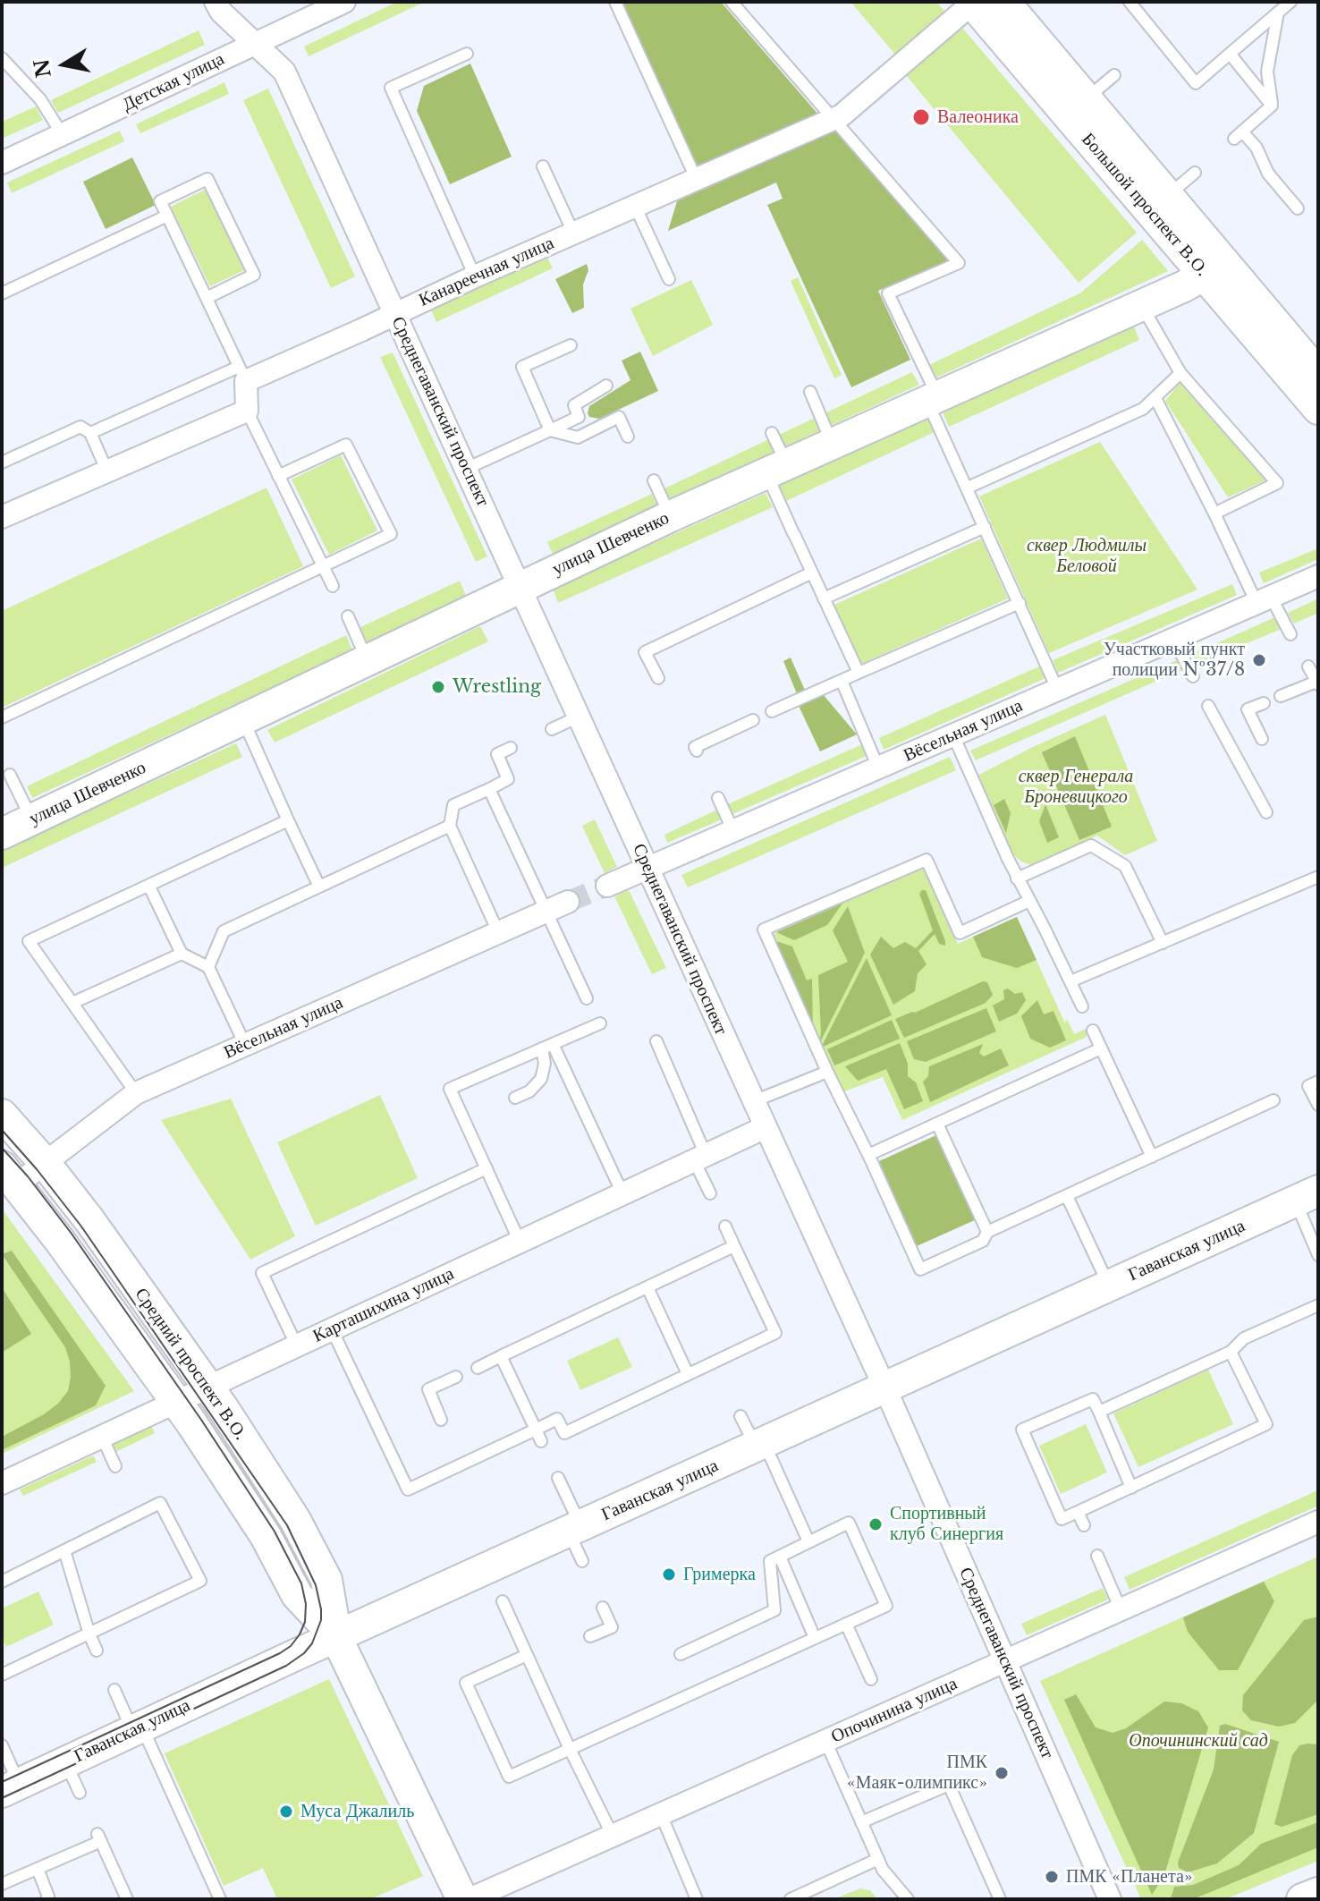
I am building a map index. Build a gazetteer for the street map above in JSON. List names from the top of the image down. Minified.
{"streets":{"street":["Детская улица","Большой проспект В.О.","Канареечная улица","Среднегаванский проспект","улица Шевченко","Вёсельная улица","Гаванская улица","Карташихина улица","Средний проспект В.О.","Опочинина улица"]},"crossings":[["Детская улица","Среднегаванский проспект"],["Большой проспект В.О.","Канареечная улица"],["Большой проспект В.О.","улица Шевченко"],["Канареечная улица","Среднегаванский проспект"],["Среднегаванский проспект","улица Шевченко"],["Среднегаванский проспект","Вёсельная улица"],["Среднегаванский проспект","Гаванская улица"],["Среднегаванский проспект","Карташихина улица"],["Среднегаванский проспект","Опочинина улица"],["Вёсельная улица","Средний проспект В.О."],["Гаванская улица","Средний проспект В.О."],["Карташихина улица","Средний проспект В.О."]],"parks":["сквер Людмилы Беловой","сквер Генерала Броневицкого","Опочининский сад"],"places":["Валеоника","Участковый пункт полиции №37/8","Wrestling","Спортивный клуб Синергия","Гримерка","ПМК «Маяк-олимпикс»","Муса Джалиль","ПМК «Планета»"],"north":"left"}
